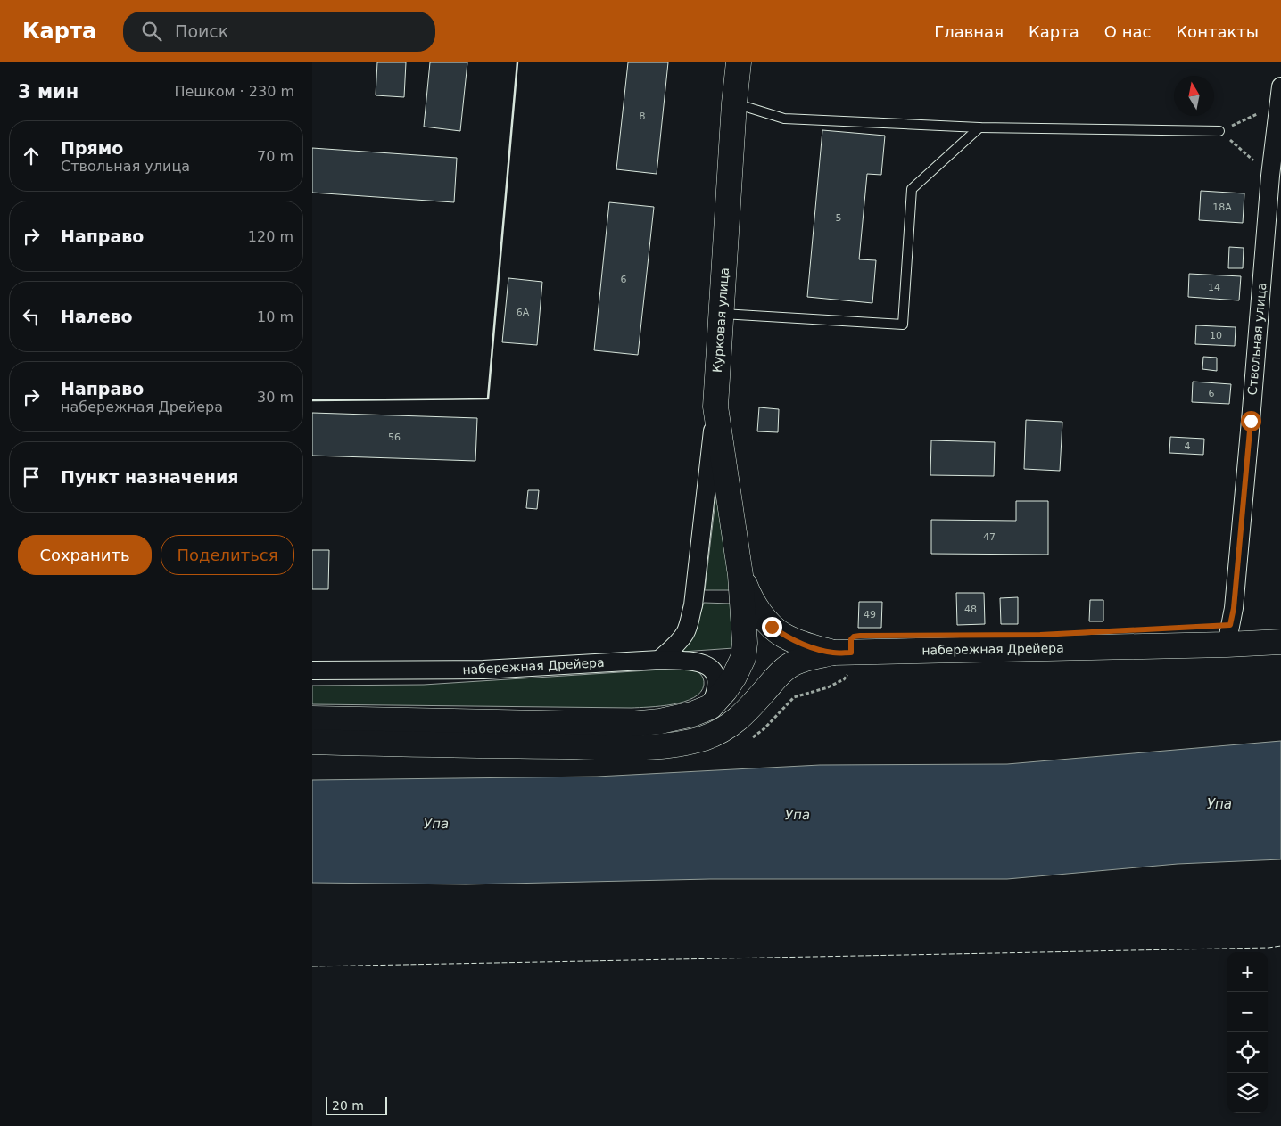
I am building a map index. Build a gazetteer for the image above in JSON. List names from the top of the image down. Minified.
{"streets":{"main road":["Курковая улица","набережная Дрейера"],"street":["Ствольная улица"]},"crossings":[["Курковая улица","набережная Дрейера"],["Ствольная улица","набережная Дрейера"]],"water":["Упа"],"house_numbers":["8","18А","5","6","14","6А","10","6","56","4","47","48","49"],"scale_bar":"20 m","north":"top","page":{"header":"Карта","search":"Поиск","nav":["Главная","Карта","О нас","Контакты"],"heading":["3 мин","Пешком · 230 m"],"list":[["Прямо","Ствольная улица","70 m"],["Направо","120 m"],["Налево","10 m"],["Направо","набережная Дрейера","30 m"],"Пункт назначения"],"buttons":["Сохранить","Поделиться"],"map_buttons":["+","−"],"scale":"20 m"}}
